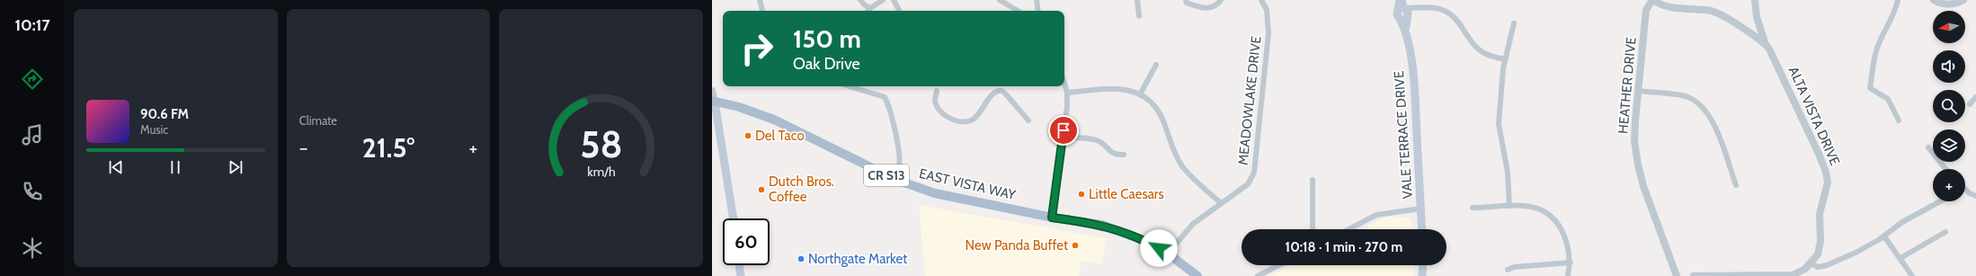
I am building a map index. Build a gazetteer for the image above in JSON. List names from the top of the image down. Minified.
{"streets":{"main road":["VALE TERRACE DRIVE","CR S13","EAST VISTA WAY"],"street":["HEATHER DRIVE","MEADOWLAKE DRIVE","ALTA VISTA DRIVE"]},"crossings":[["HEATHER DRIVE","ALTA VISTA DRIVE"],["MEADOWLAKE DRIVE","EAST VISTA WAY"]],"places":["Del Taco","Dutch Bros. Coffee","Little Caesars","New Panda Buffet","Northgate Market"],"north":"left","page":{"tabs":"10:17","tile":"Climate","map_buttons":"+","turn":["150 m","Oak Drive"],"song":["90.6 FM","Music"],"heat":["−","21.5°","+"],"limit":"60","trip":"10:18 · 1 min · 270 m","gauge":["58","km/h"]}}
